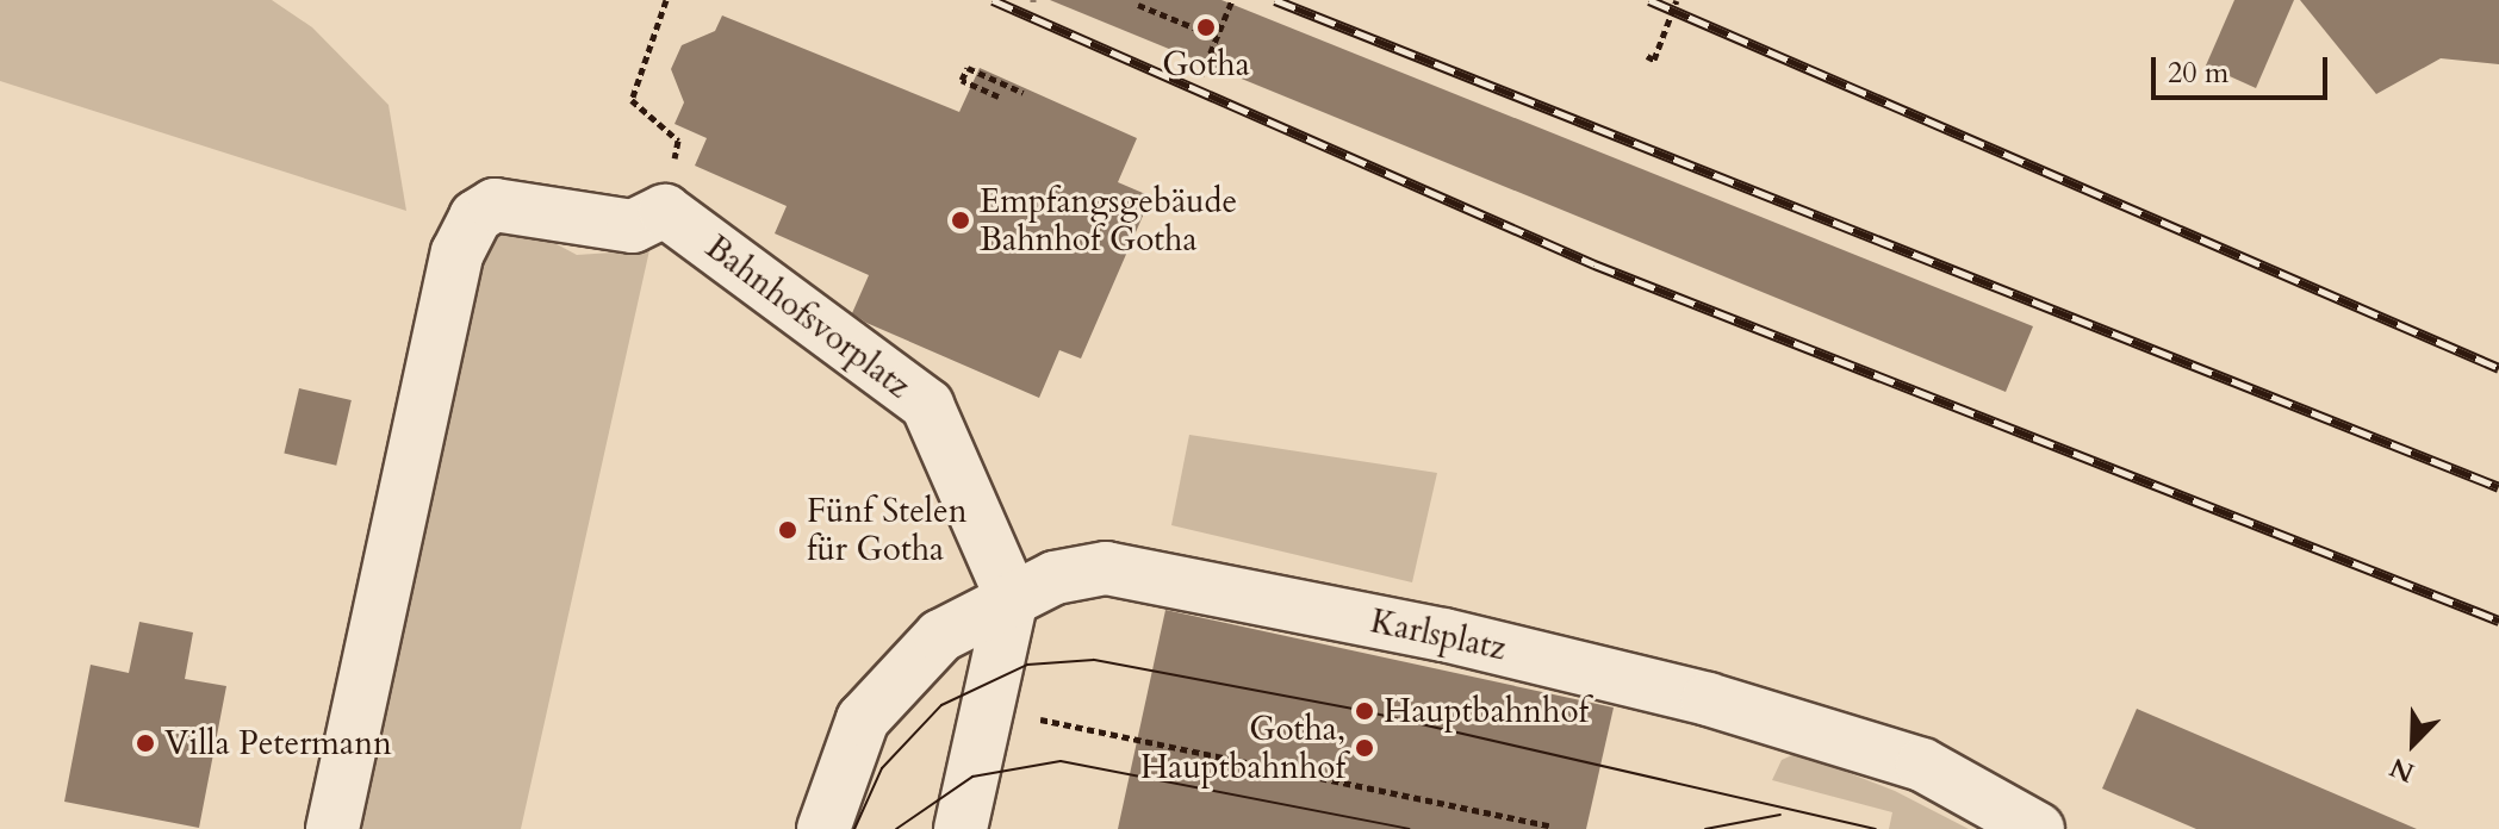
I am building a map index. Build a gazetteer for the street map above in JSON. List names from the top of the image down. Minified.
{"streets":{"street":["Bahnhofsvorplatz","Karlsplatz"]},"crossings":[["Bahnhofsvorplatz","Karlsplatz"]],"places":["Gotha","Empfangsgebäude Bahnhof Gotha","Fünf Stelen für Gotha","Hauptbahnhof","Villa Petermann","Gotha, Hauptbahnhof"],"scale_bar":"20 m","north":"bottom left"}
